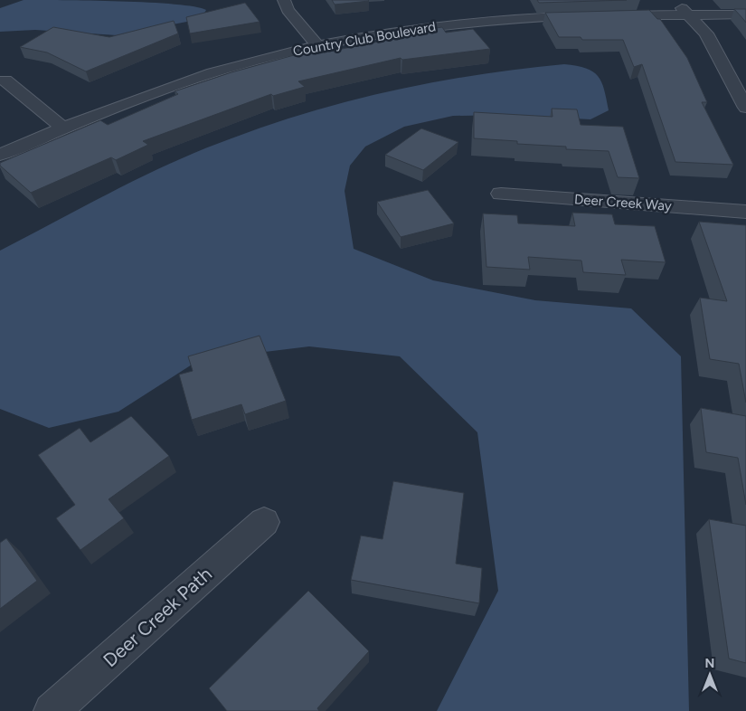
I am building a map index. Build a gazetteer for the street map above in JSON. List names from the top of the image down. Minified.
{"streets":{"street":["Country Club Boulevard","Deer Creek Way","Deer Creek Path"]},"north":"top"}
